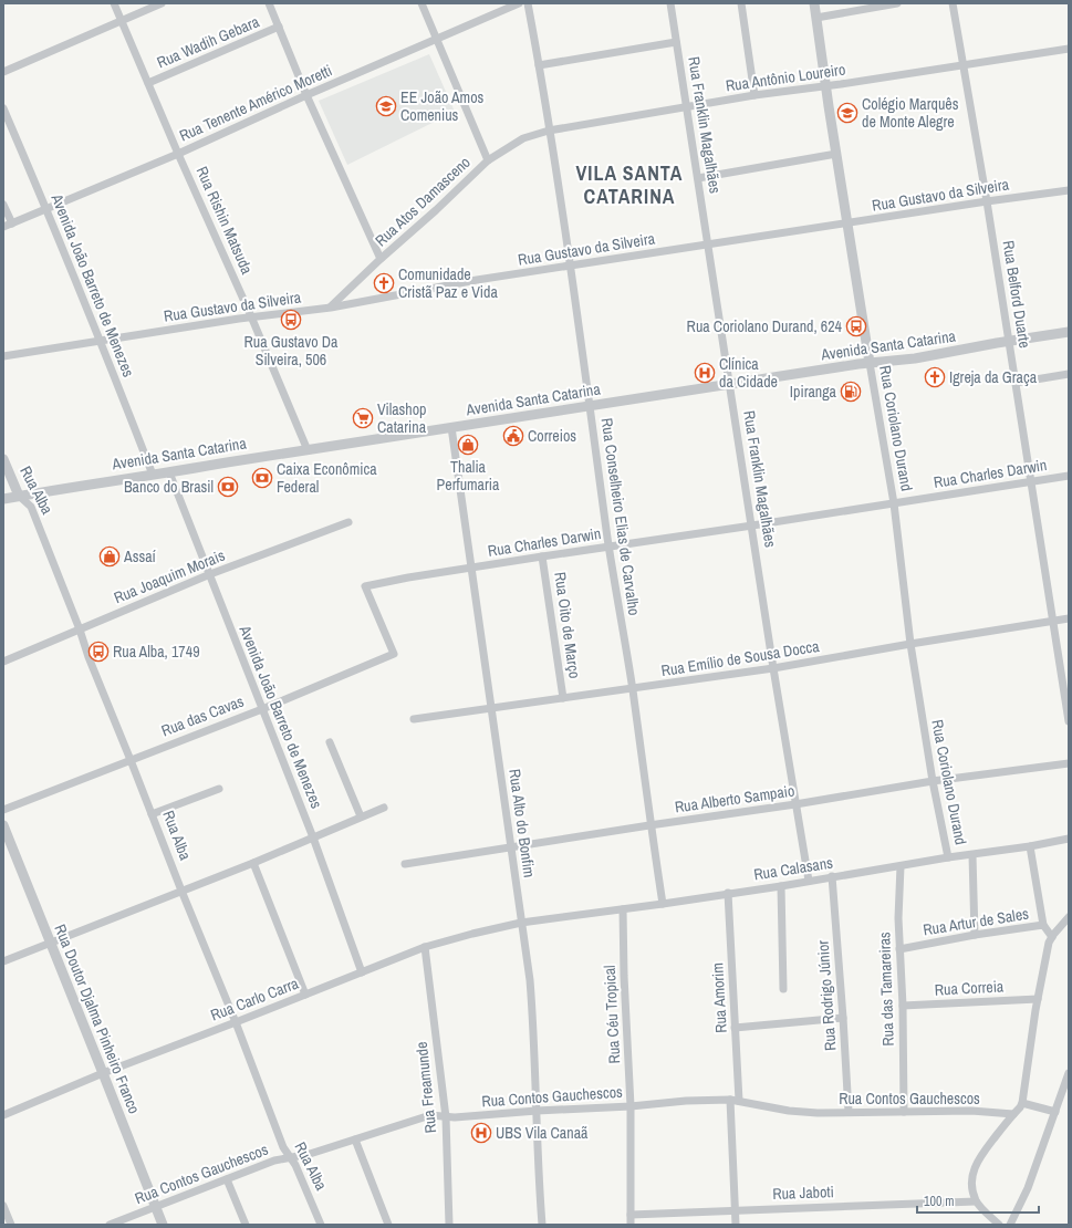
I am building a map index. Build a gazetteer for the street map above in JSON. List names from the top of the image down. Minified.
{"streets":{"street":["Rua Wadih Gebara","Rua Antônio Loureiro","Rua Tenente Américo Moretti","Rua Franklin Magalhães","Rua Gustavo da Silveira","Rua Atos Damasceno","Rua Rishin Matsuda","Avenida João Barreto de Menezes","Rua Belford Duarte","Avenida Santa Catarina","Rua Coriolano Durand","Rua Charles Darwin","Rua Alba","Rua Conselheiro Elias de Carvalho","Rua Joaquim Morais","Rua Oito de Março","Rua Emílio de Sousa Docca","Rua das Cavas","Rua Alberto Sampaio","Rua Alto do Bonfim","Rua Calasans","Rua Artur de Sales","Rua Correia","Rua das Tamareiras","Rua Rodrigo Júnior","Rua Amorim","Rua Carlo Carra","Rua Céu Tropical","Rua Doutor Djalma Pinheiro Franco","Rua Freamunde","Rua Contos Gauchescos","Rua Jaboti"]},"crossings":[["Rua Wadih Gebara","Rua Rishin Matsuda"],["Rua Antônio Loureiro","Rua Franklin Magalhães"],["Rua Antônio Loureiro","Rua Atos Damasceno"],["Rua Antônio Loureiro","Rua Belford Duarte"],["Rua Antônio Loureiro","Rua Coriolano Durand"],["Rua Antônio Loureiro","Rua Conselheiro Elias de Carvalho"],["Rua Tenente Américo Moretti","Rua Atos Damasceno"],["Rua Tenente Américo Moretti","Rua Rishin Matsuda"],["Rua Tenente Américo Moretti","Avenida João Barreto de Menezes"],["Rua Franklin Magalhães","Rua Gustavo da Silveira"],["Rua Franklin Magalhães","Avenida Santa Catarina"],["Rua Franklin Magalhães","Rua Charles Darwin"],["Rua Franklin Magalhães","Rua Emílio de Sousa Docca"],["Rua Franklin Magalhães","Rua Alberto Sampaio"],["Rua Franklin Magalhães","Rua Calasans"],["Rua Gustavo da Silveira","Rua Atos Damasceno"],["Rua Gustavo da Silveira","Rua Rishin Matsuda"],["Rua Gustavo da Silveira","Avenida João Barreto de Menezes"],["Rua Gustavo da Silveira","Rua Belford Duarte"],["Rua Gustavo da Silveira","Rua Coriolano Durand"],["Rua Gustavo da Silveira","Rua Conselheiro Elias de Carvalho"],["Rua Rishin Matsuda","Avenida Santa Catarina"],["Avenida João Barreto de Menezes","Avenida Santa Catarina"],["Avenida João Barreto de Menezes","Rua Joaquim Morais"],["Avenida João Barreto de Menezes","Rua das Cavas"],["Avenida João Barreto de Menezes","Rua Carlo Carra"],["Rua Belford Duarte","Avenida Santa Catarina"],["Rua Belford Duarte","Rua Charles Darwin"],["Rua Belford Duarte","Rua Emílio de Sousa Docca"],["Avenida Santa Catarina","Rua Coriolano Durand"],["Avenida Santa Catarina","Rua Alba"],["Avenida Santa Catarina","Rua Conselheiro Elias de Carvalho"],["Avenida Santa Catarina","Rua Alto do Bonfim"],["Rua Coriolano Durand","Rua Charles Darwin"],["Rua Coriolano Durand","Rua Emílio de Sousa Docca"],["Rua Coriolano Durand","Rua Alberto Sampaio"],["Rua Coriolano Durand","Rua Calasans"],["Rua Charles Darwin","Rua Conselheiro Elias de Carvalho"],["Rua Charles Darwin","Rua Oito de Março"],["Rua Charles Darwin","Rua das Cavas"],["Rua Charles Darwin","Rua Alto do Bonfim"],["Rua Alba","Rua Joaquim Morais"],["Rua Alba","Rua das Cavas"],["Rua Alba","Rua Carlo Carra"],["Rua Alba","Rua Contos Gauchescos"],["Rua Conselheiro Elias de Carvalho","Rua Emílio de Sousa Docca"],["Rua Conselheiro Elias de Carvalho","Rua Alberto Sampaio"],["Rua Conselheiro Elias de Carvalho","Rua Calasans"],["Rua Oito de Março","Rua Emílio de Sousa Docca"],["Rua Emílio de Sousa Docca","Rua Alto do Bonfim"],["Rua Alberto Sampaio","Rua Alto do Bonfim"],["Rua Alto do Bonfim","Rua Calasans"],["Rua Alto do Bonfim","Rua Carlo Carra"],["Rua Alto do Bonfim","Rua Contos Gauchescos"],["Rua Calasans","Rua das Tamareiras"],["Rua Calasans","Rua Rodrigo Júnior"],["Rua Calasans","Rua Amorim"],["Rua Calasans","Rua Carlo Carra"],["Rua Calasans","Rua Céu Tropical"],["Rua Artur de Sales","Rua das Tamareiras"],["Rua Correia","Rua das Tamareiras"],["Rua das Tamareiras","Rua Contos Gauchescos"],["Rua Rodrigo Júnior","Rua Contos Gauchescos"],["Rua Amorim","Rua Contos Gauchescos"],["Rua Amorim","Rua Jaboti"],["Rua Carlo Carra","Rua Doutor Djalma Pinheiro Franco"],["Rua Carlo Carra","Rua Freamunde"],["Rua Céu Tropical","Rua Contos Gauchescos"],["Rua Céu Tropical","Rua Jaboti"],["Rua Doutor Djalma Pinheiro Franco","Rua Contos Gauchescos"],["Rua Freamunde","Rua Contos Gauchescos"]],"districts":["VILA SANTA CATARINA"],"places":{"school or university":["EE João Amos Comenius","Colégio Marquês de Monte Alegre"],"church":["Comunidade Cristã Paz e Vida","Igreja da Graça"],"bus stop":["Rua Gustavo Da Silveira, 506","Rua Coriolano Durand, 624","Rua Alba, 1749"],"hospital":["Clínica da Cidade","UBS Vila Canaã"],"fuel station":["Ipiranga"],"supermarket":["Vilashop Catarina"],"public building":["Correios"],"shop":["Thalia Perfumaria","Assaí"],"bank":["Caixa Econômica Federal","Banco do Brasil"]},"scale_bar":"100 m"}
